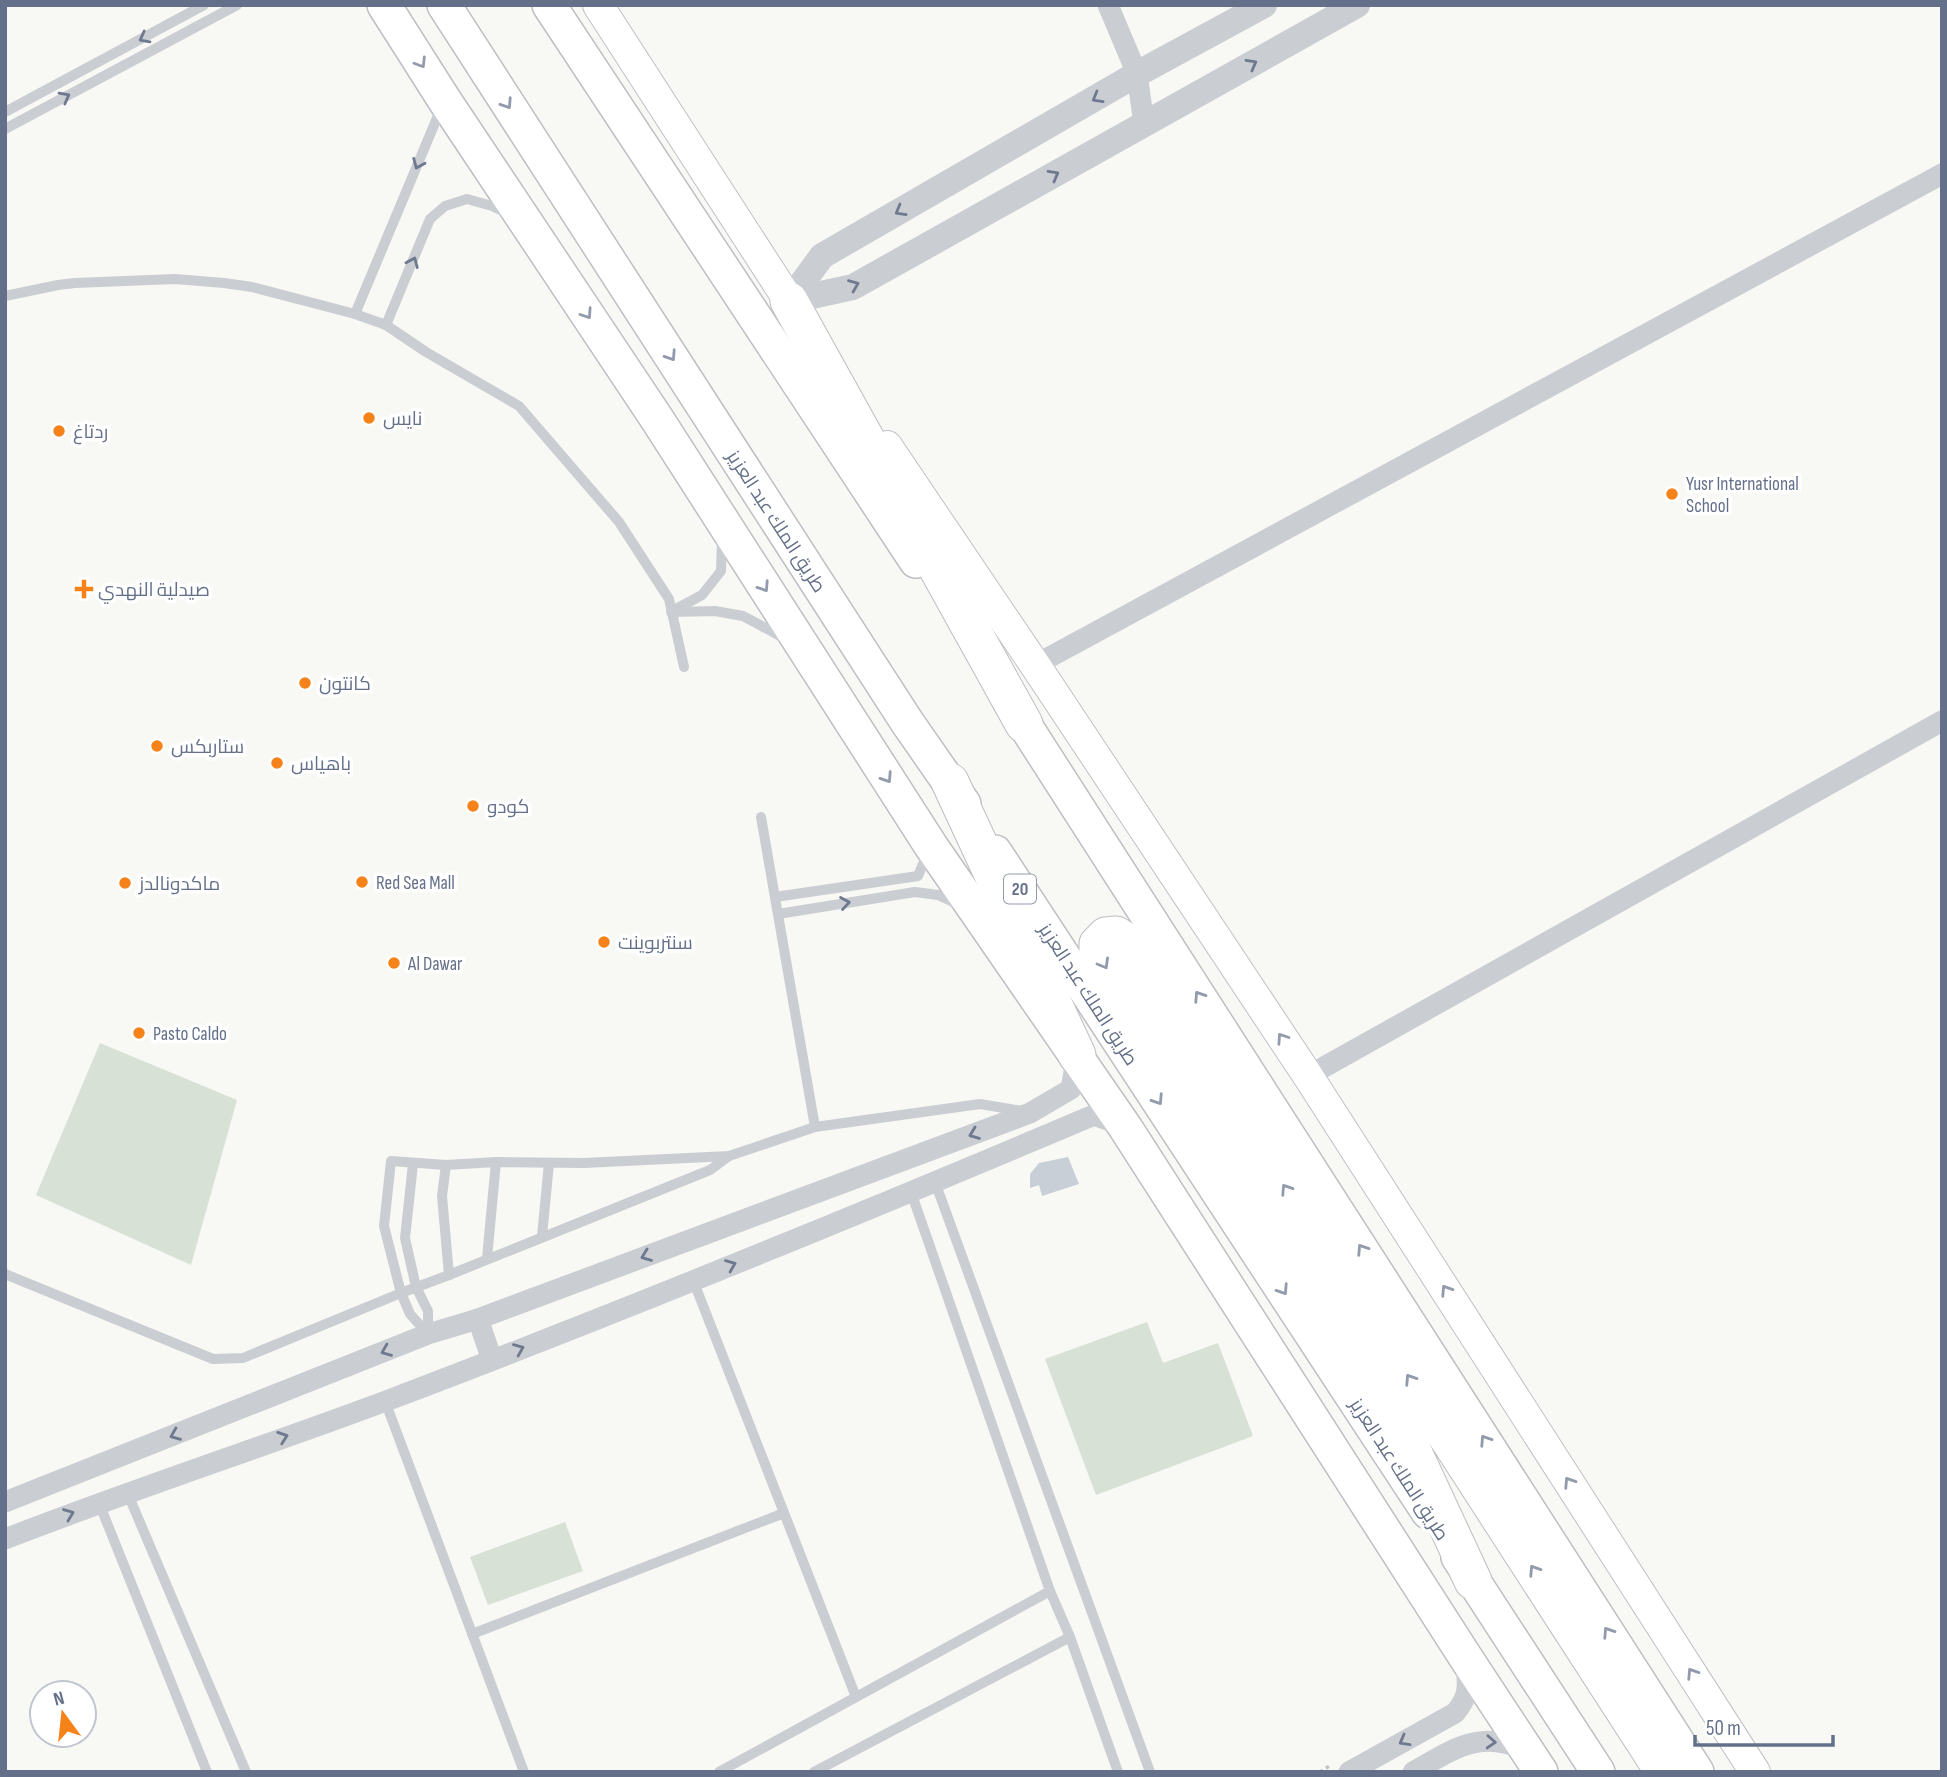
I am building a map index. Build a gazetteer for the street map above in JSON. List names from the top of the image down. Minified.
{"streets":{"main road":["طريق الملك عبد العزيز","20"]},"places":{"other":["نايس","ردتاغ","Yusr International School","كانتون","ستاربكس","باهياس","كودو","Red Sea Mall","ماكدونالدز","سنتربوينت","Al Dawar","Pasto Caldo"],"health":["صيدلية النهدي"]},"scale_bar":"50 m","north":"top"}
